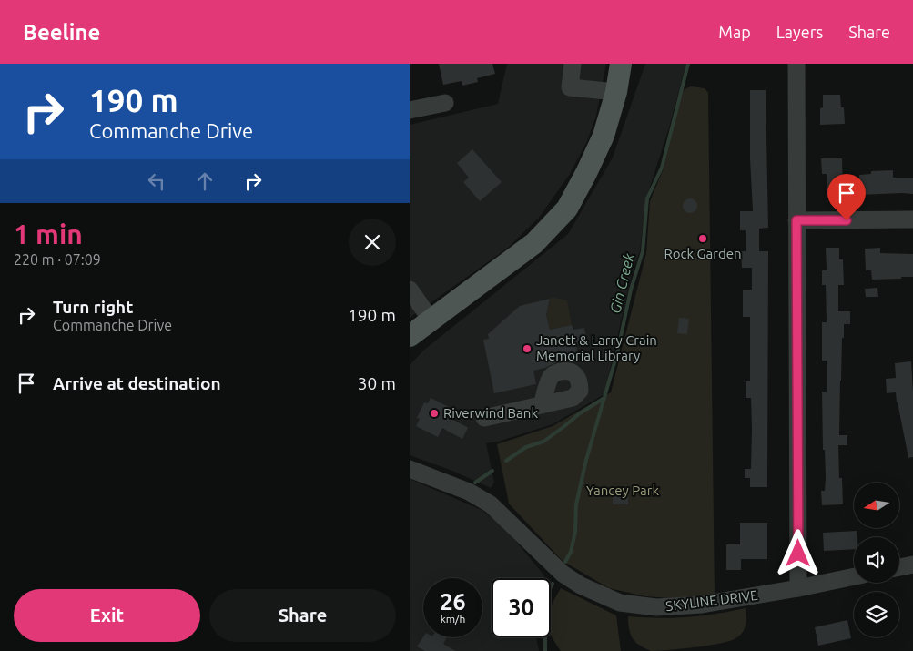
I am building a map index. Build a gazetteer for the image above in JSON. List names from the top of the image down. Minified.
{"streets":{"street":["SKYLINE DRIVE"]},"water":["Gin Creek"],"parks":["Yancey Park"],"places":["Rock Garden","Janett & Larry Crain Memorial Library","Riverwind Bank"],"north":"left","page":{"header":"Beeline","nav":["Map","Layers","Share"],"turn":["190 m","Commanche Drive"],"heading":["1 min","220 m · 07:09"],"list":[{"name":"Turn right","note":"Commanche Drive","value":"190 m"},{"name":"Arrive at destination","value":"30 m"}],"speed":"26 km/h","limit":"30","buttons":["Exit","Share"]}}
